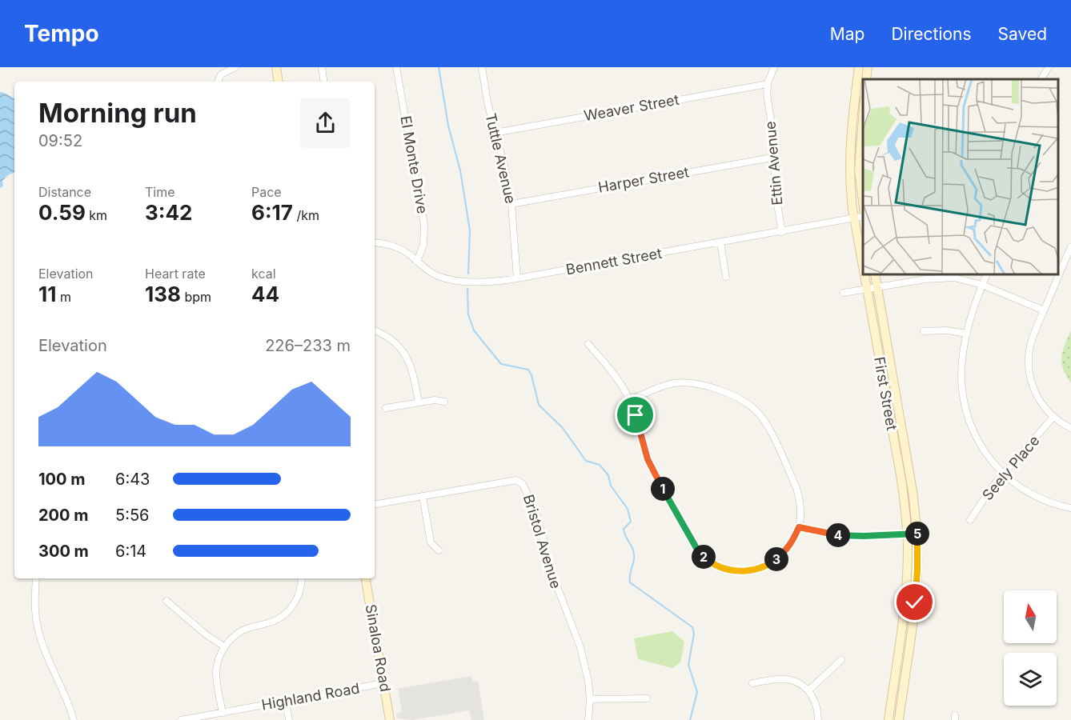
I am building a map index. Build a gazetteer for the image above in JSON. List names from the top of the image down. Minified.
{"streets":{"main road":["First Street","Sinaloa Road"],"street":["Weaver Street","Tuttle Avenue","Ettin Avenue","El Monte Drive","Harper Street","Bennett Street","Seely Place","Bristol Avenue","Highland Road"]},"crossings":[["Weaver Street","Tuttle Avenue"],["Weaver Street","Ettin Avenue"],["Tuttle Avenue","Harper Street"],["Tuttle Avenue","Bennett Street"],["Ettin Avenue","Harper Street"],["Ettin Avenue","Bennett Street"],["El Monte Drive","Bennett Street"],["Bennett Street","First Street"],["Sinaloa Road","Highland Road"]],"north":"top","page":{"header":"Tempo","nav":["Map","Directions","Saved"],"heading":["Morning run","09:52"],"stats":[["Distance","0.59 km"],["Time","3:42"],["Pace","6:17 /km"],["Elevation","11 m"],["Heart rate","138 bpm"],["kcal","44"]],"chart":["Elevation","226–233 m"],"list":[{"name":"100 m","note":"6:43"},{"name":"200 m","note":"5:56"},{"name":"300 m","note":"6:14"}],"pins":["1","5","4","2","3"]}}
